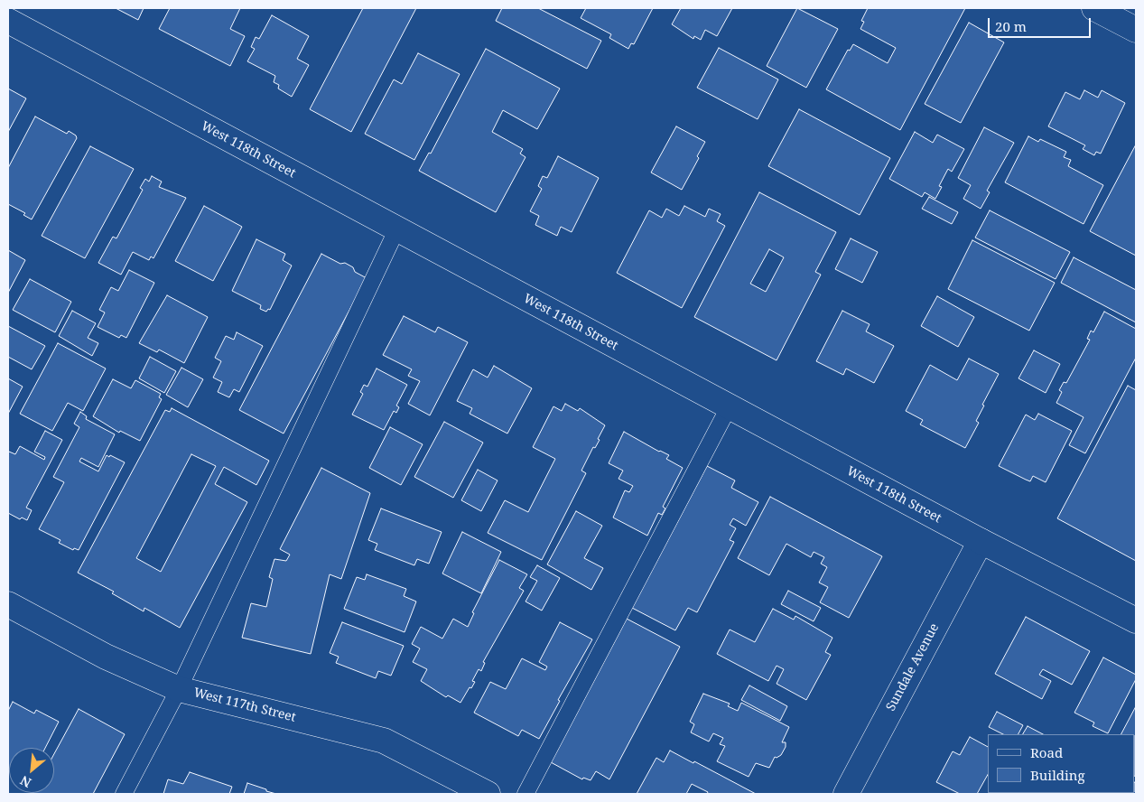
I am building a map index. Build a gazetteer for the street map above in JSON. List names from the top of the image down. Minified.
{"streets":{"street":["West 118th Street","Sundale Avenue","West 117th Street"]},"crossings":[["West 118th Street","Sundale Avenue"]],"legend":["Road","Building"],"scale_bar":"20 m","north":"bottom left"}
